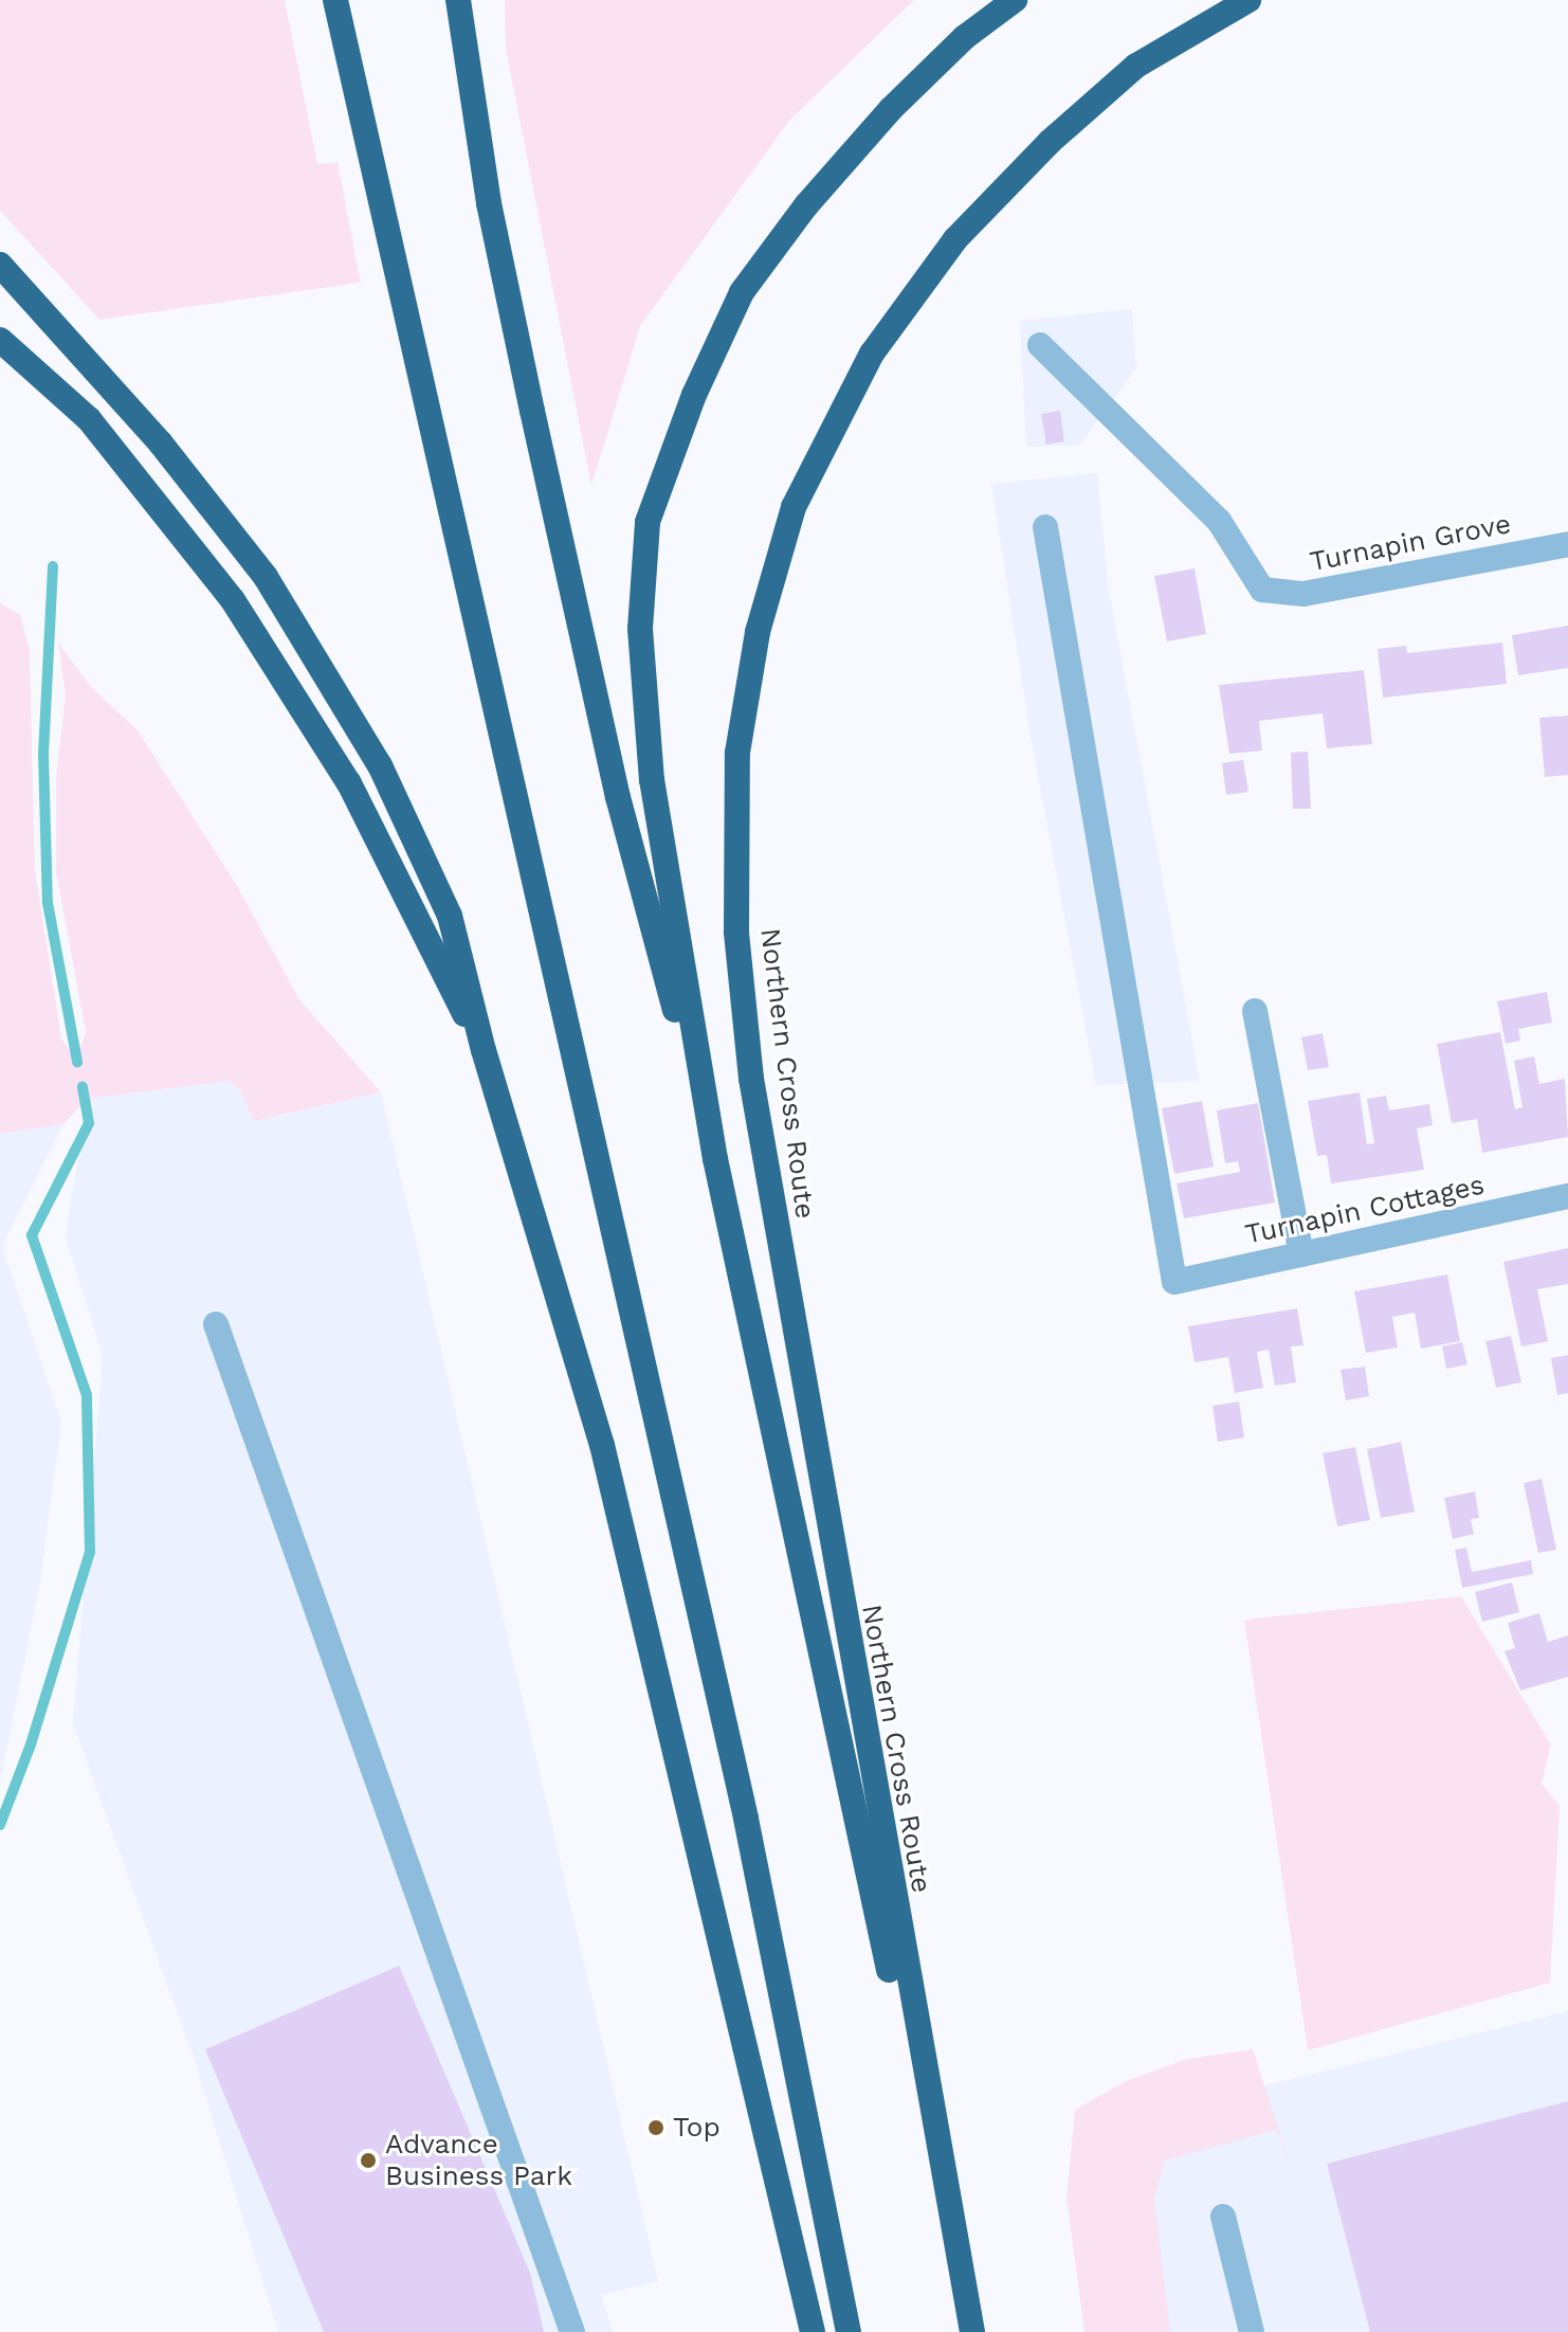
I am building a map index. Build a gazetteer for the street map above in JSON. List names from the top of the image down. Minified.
{"streets":{"highway":["Northern Cross Route"],"street":["Turnapin Grove","Turnapin Cottages"]},"places":["Top","Advance Business Park"]}
